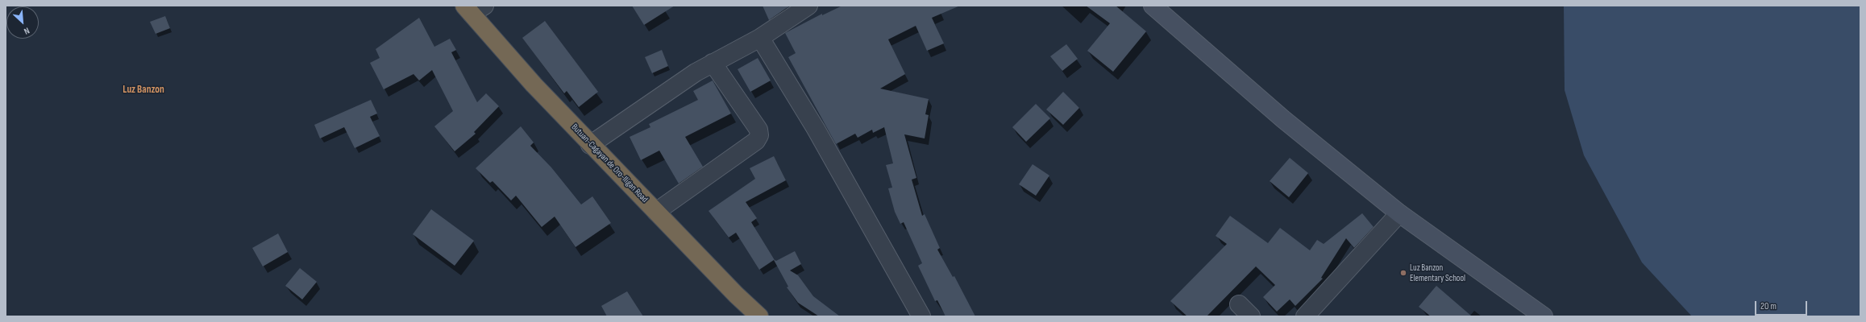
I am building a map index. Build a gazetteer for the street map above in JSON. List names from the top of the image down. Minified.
{"streets":{"highway":["Butuan-Cagayan de Oro-Iligan Road"]},"districts":["Luz Banzon"],"places":["Luz Banzon Elementary School"],"scale_bar":"20 m","north":"bottom right"}
